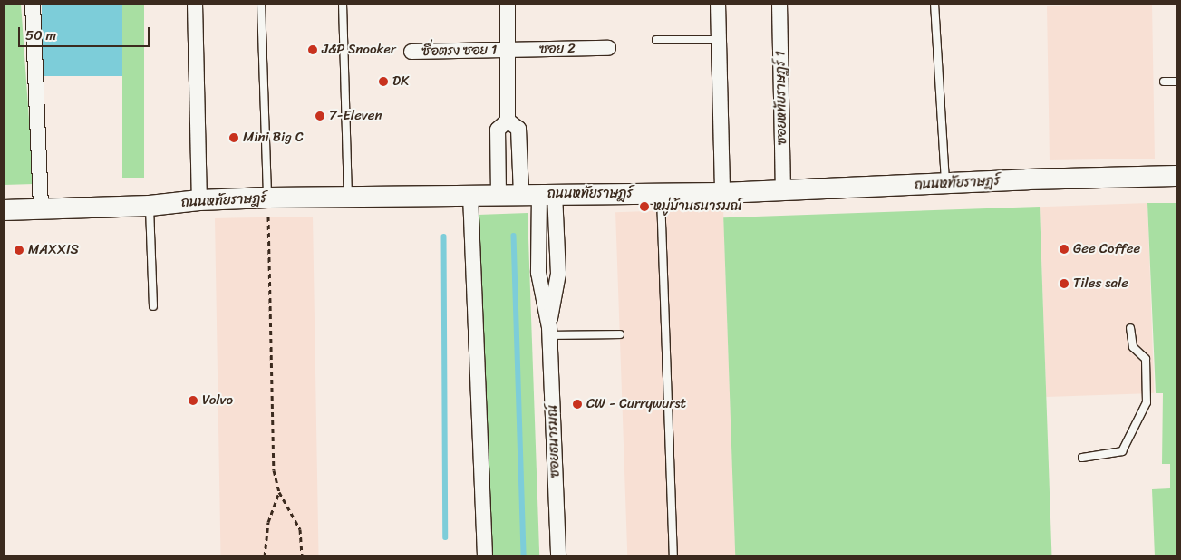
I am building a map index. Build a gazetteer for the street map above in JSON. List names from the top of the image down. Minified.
{"streets":{"main road":["ถนนหทัยราษฎร์"],"street":["ซอย 2","ซื่อตรง ซอย 1","ซอยหทัยราษฎร์ 1","ซอยธนารมณ์"]},"crossings":[["ซอย 2","ซื่อตรง ซอย 1"],["ซอยหทัยราษฎร์ 1","ถนนหทัยราษฎร์"],["ถนนหทัยราษฎร์","ซอยธนารมณ์"]],"places":["J&P Snooker","DK","7-Eleven","Mini Big C","หมู่บ้านธนารมณ์","Gee Coffee","MAXXIS","Tiles sale","Volvo","CW - Currywurst"],"scale_bar":"50 m"}
